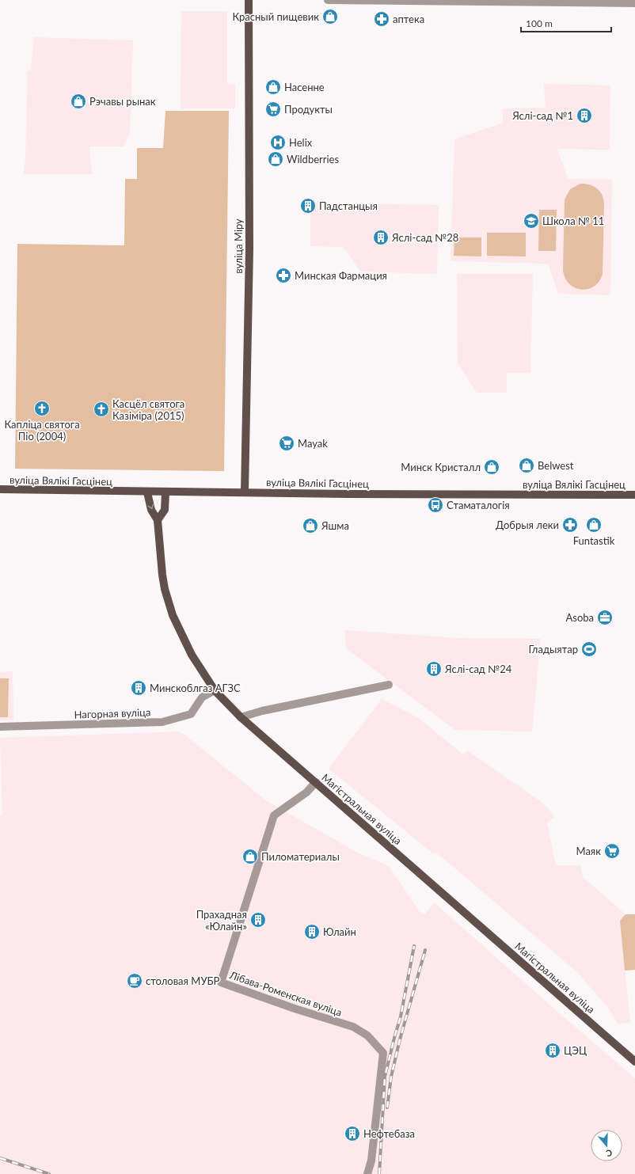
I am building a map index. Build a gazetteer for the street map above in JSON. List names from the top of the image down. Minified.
{"streets":{"main road":["вуліца Міру","вуліца Вялікі Гасцінец","Магістральная вуліца"],"street":["Нагорная вуліца","Лібава-Роменская вуліца"]},"crossings":[["вуліца Міру","вуліца Вялікі Гасцінец"],["Нагорная вуліца","Магістральная вуліца"],["Магістральная вуліца","Лібава-Роменская вуліца"]],"places":{"shop":["Красный пищевик","Насенне","Рэчавы рынак","Wildberries","Belwest","Минск Кристалл","Funtastik","Яшма","Пиломатериалы"],"pharmacy":["аптека","Минская Фармация","Добрыя леки"],"supermarket":["Продукты","Mayak","Маяк"],"building":["Яслі-сад №1","Падстанцыя","Яслі-сад №28","Яслі-сад №24","Минскоблгаз АГЗС","Прахадная «Юлайн»","Юлайн","ЦЭЦ","Нефтебаза"],"hospital":["Helix"],"school or university":["Школа № 11"],"church":["Капліца святога Піо (2004)","Касцёл святога Казіміра (2015)"],"bus stop":["Стаматалогія"],"office":["Asoba"],"sports":["Гладыятар"],"cafe":["столовая МУБР"]},"scale_bar":"100 m","north":"bottom"}
